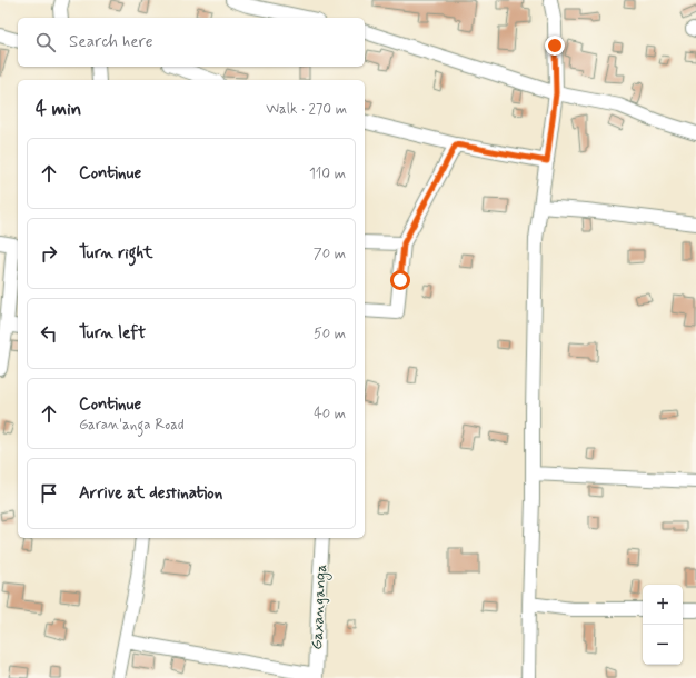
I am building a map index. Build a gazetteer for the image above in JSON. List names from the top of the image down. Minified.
{"streets":{"street":["Gaxanganga"]},"page":{"search":"Search here","heading":["4 min","Walk · 270 m"],"list":[["Continue","110 m"],["Turn right","70 m"],["Turn left","50 m"],["Continue","Garan'anga Road","40 m"],"Arrive at destination"],"map_buttons":["+","−"]}}
